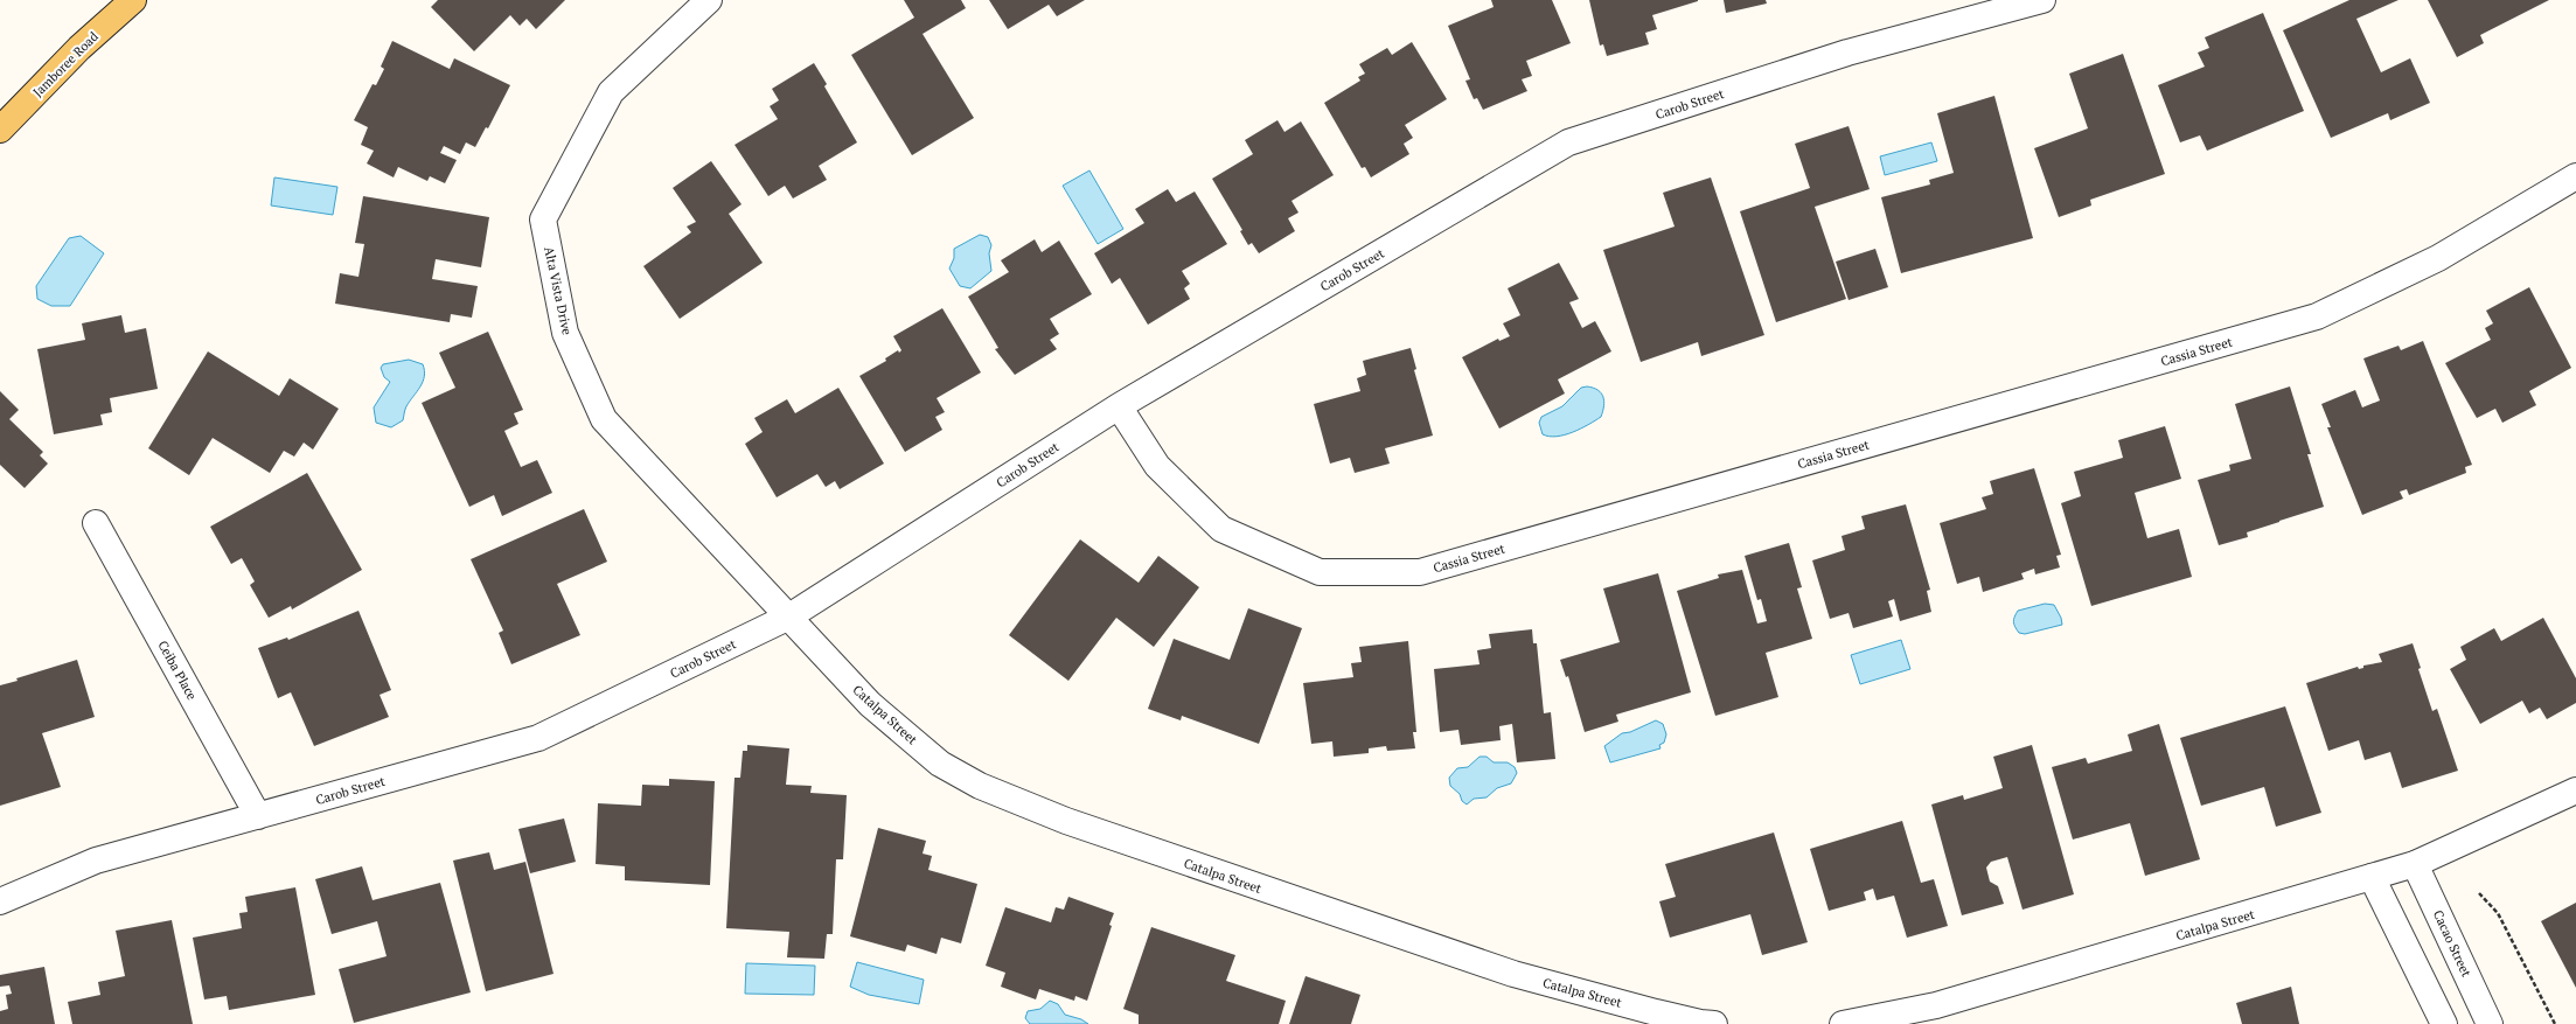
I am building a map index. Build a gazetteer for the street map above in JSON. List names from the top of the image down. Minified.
{"streets":{"main road":["Jamboree Road"],"street":["Carob Street","Alta Vista Drive","Cassia Street","Ceiba Place","Catalpa Street","Cacao Street"]},"crossings":[["Carob Street","Alta Vista Drive"],["Carob Street","Cassia Street"],["Carob Street","Ceiba Place"],["Carob Street","Catalpa Street"],["Alta Vista Drive","Catalpa Street"],["Catalpa Street","Cacao Street"]]}
